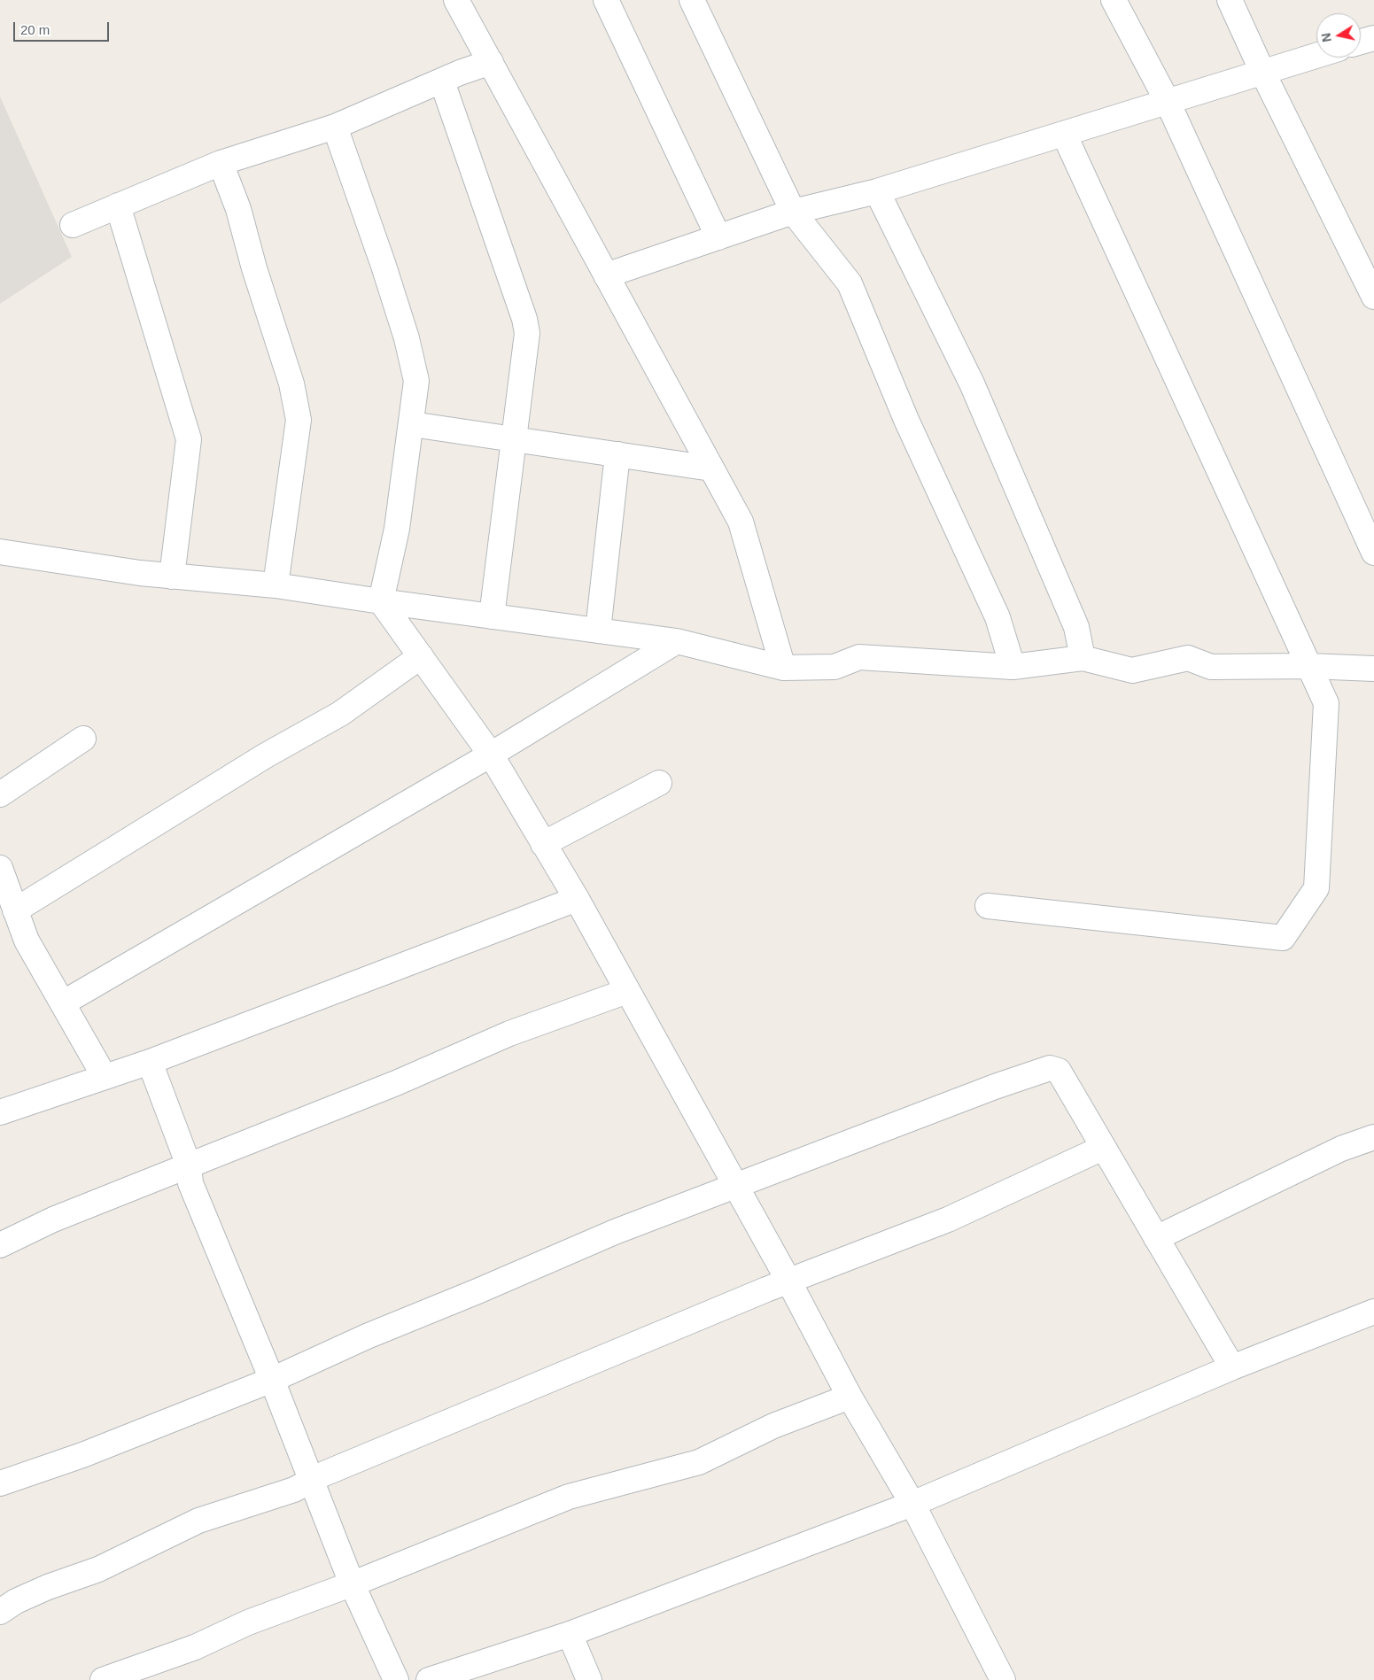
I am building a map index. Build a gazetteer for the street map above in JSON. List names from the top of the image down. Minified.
{"scale_bar":"20 m","north":"left"}
